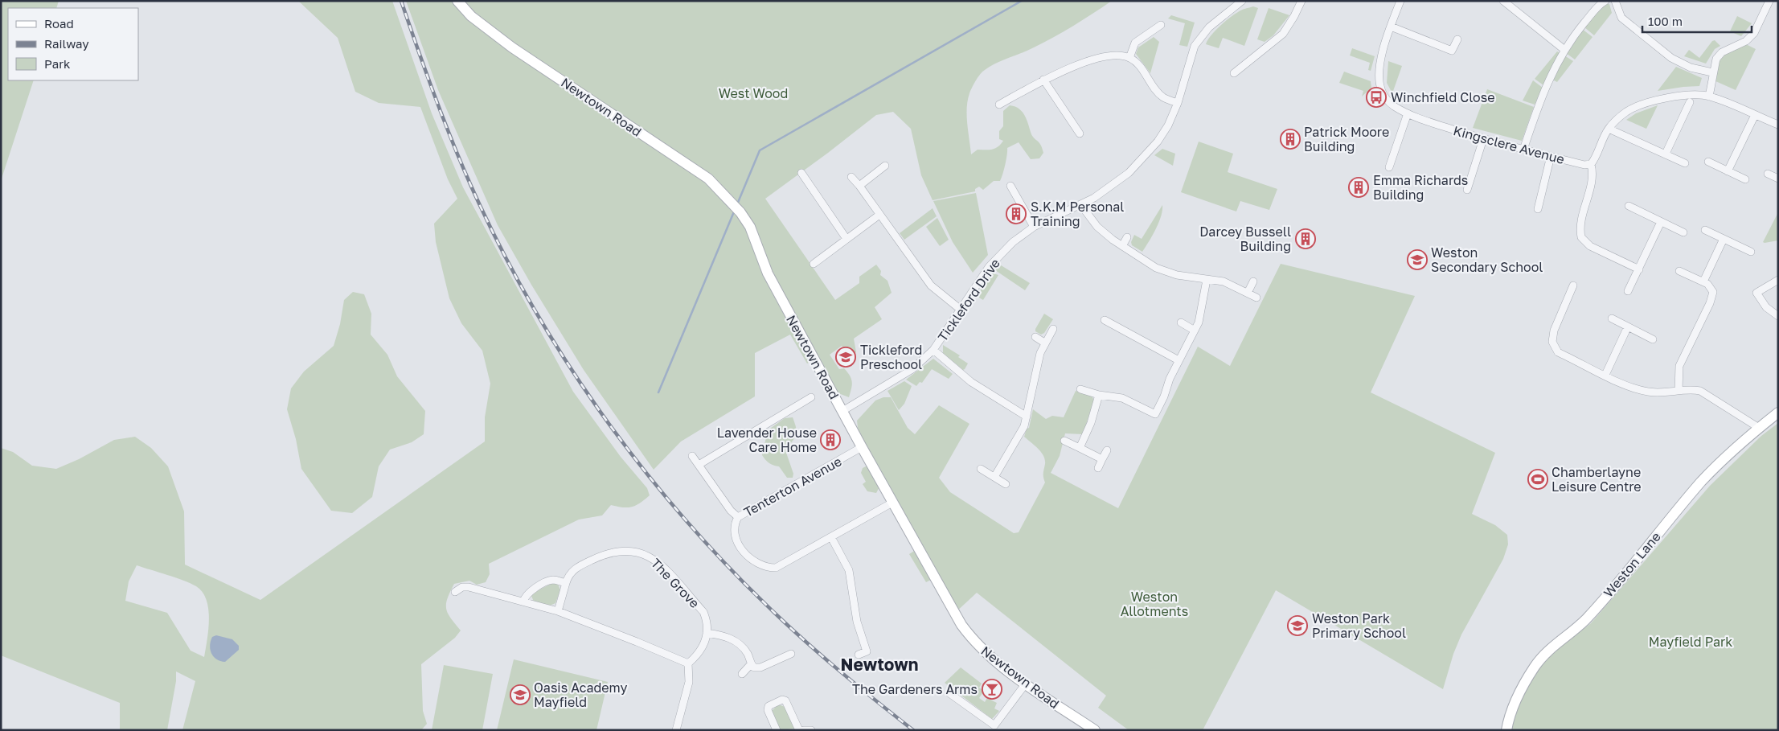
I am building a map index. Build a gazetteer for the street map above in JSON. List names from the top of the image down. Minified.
{"streets":{"street":["Newtown Road","Kingsclere Avenue","Tickleford Drive","Tenterton Avenue","Weston Lane","The Grove"]},"crossings":[["Newtown Road","Tickleford Drive"],["Newtown Road","Tenterton Avenue"]],"districts":["Newtown"],"parks":["West Wood","Weston Allotments","Mayfield Park"],"places":{"bus stop":["Winchfield Close"],"building":["Patrick Moore Building","Emma Richards Building","S.K.M Personal Training","Darcey Bussell Building","Lavender House Care Home"],"school or university":["Weston Secondary School","Tickleford Preschool","Weston Park Primary School","Oasis Academy Mayfield"],"sports":["Chamberlayne Leisure Centre"],"bar":["The Gardeners Arms"]},"legend":["Road","Railway","Park"],"scale_bar":"100 m"}
